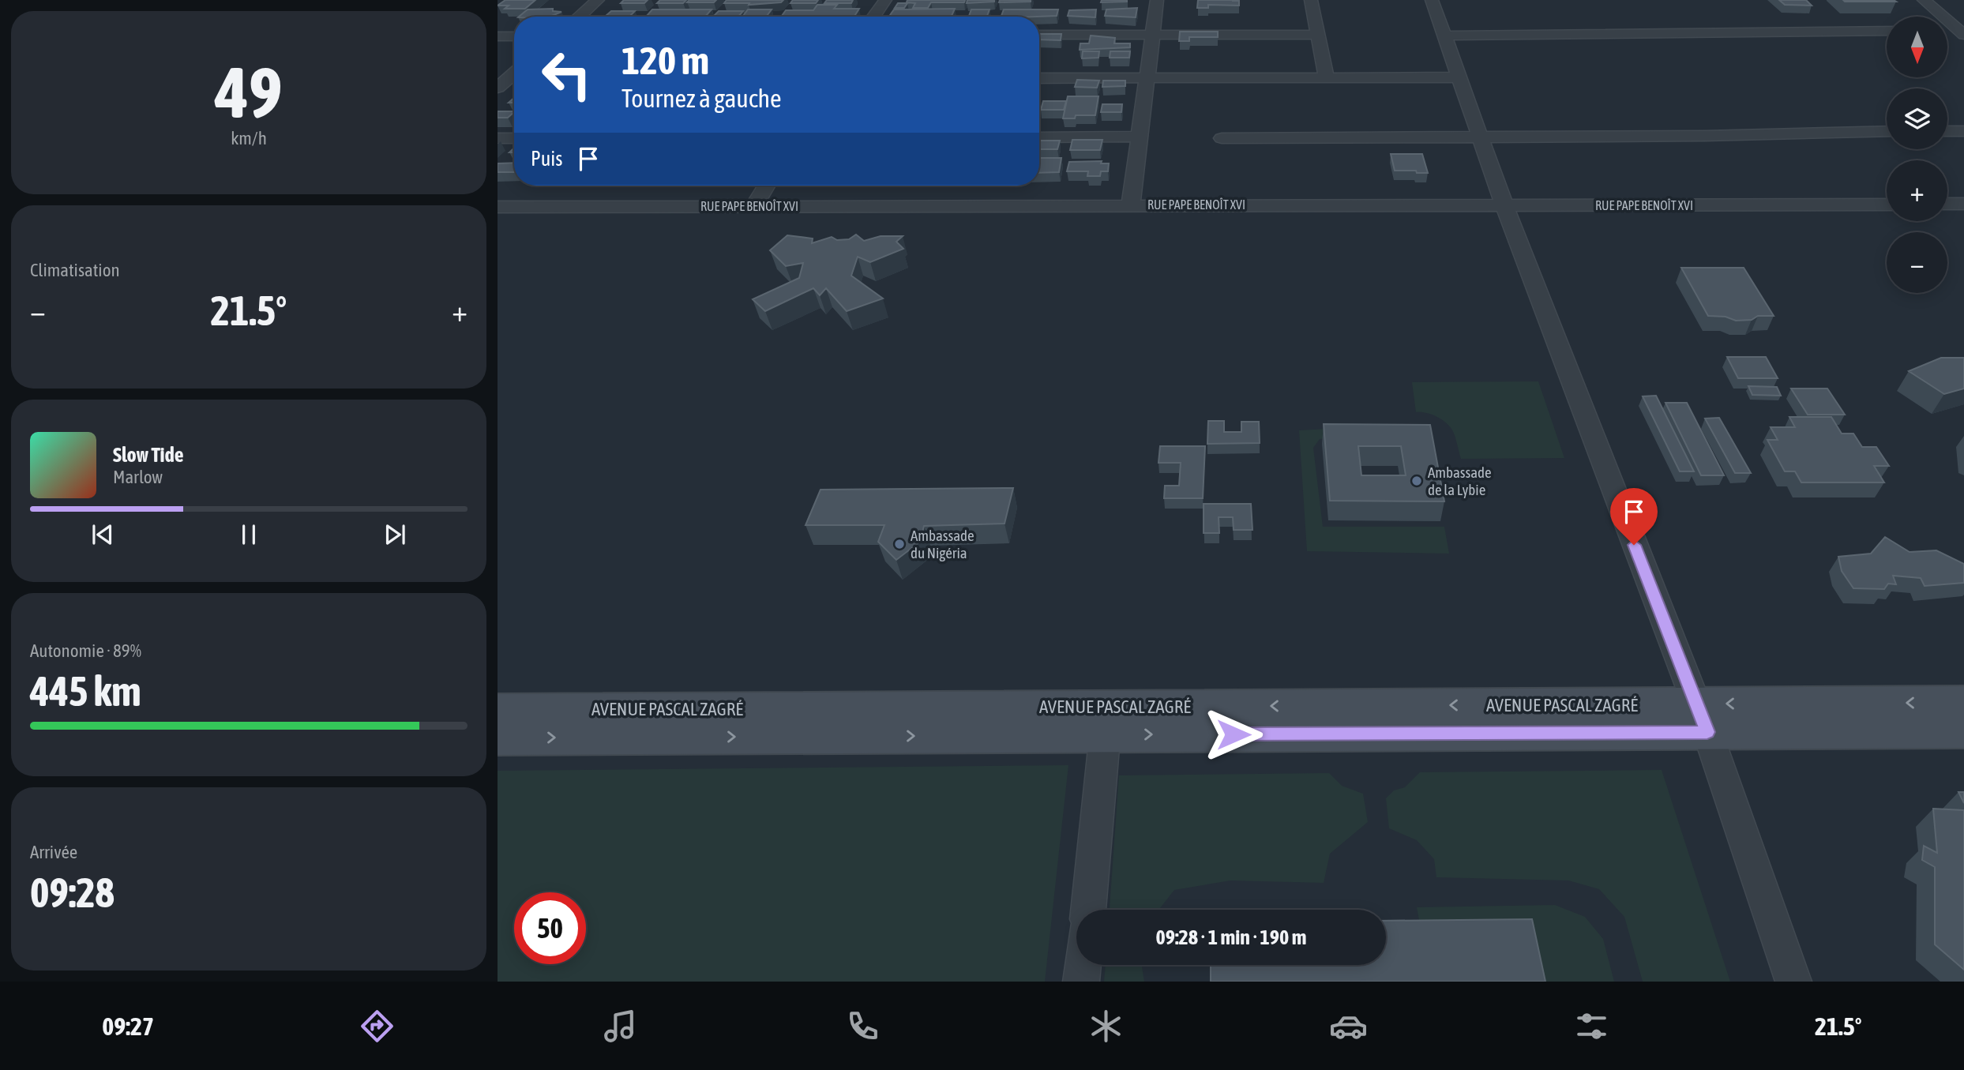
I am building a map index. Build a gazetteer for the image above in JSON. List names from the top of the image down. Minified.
{"streets":{"main road":["AVENUE PASCAL ZAGRÉ"],"street":["RUE PAPE BENOÎT XVI"]},"places":["Ambassade de la Lybie","Ambassade du Nigéria"],"north":"bottom","page":{"tile":[["49","km/h"],"Climatisation",["Autonomie · 89%","445 km"],["Arrivée","09:28"]],"map_buttons":["+","−"],"turn":["120 m","Tournez à gauche"],"then":"Puis","heat":["−","21.5°","+"],"song":["Slow Tide","Marlow"],"limit":"50","trip":"09:28 · 1 min · 190 m","tabs":["09:27","21.5°"]}}
